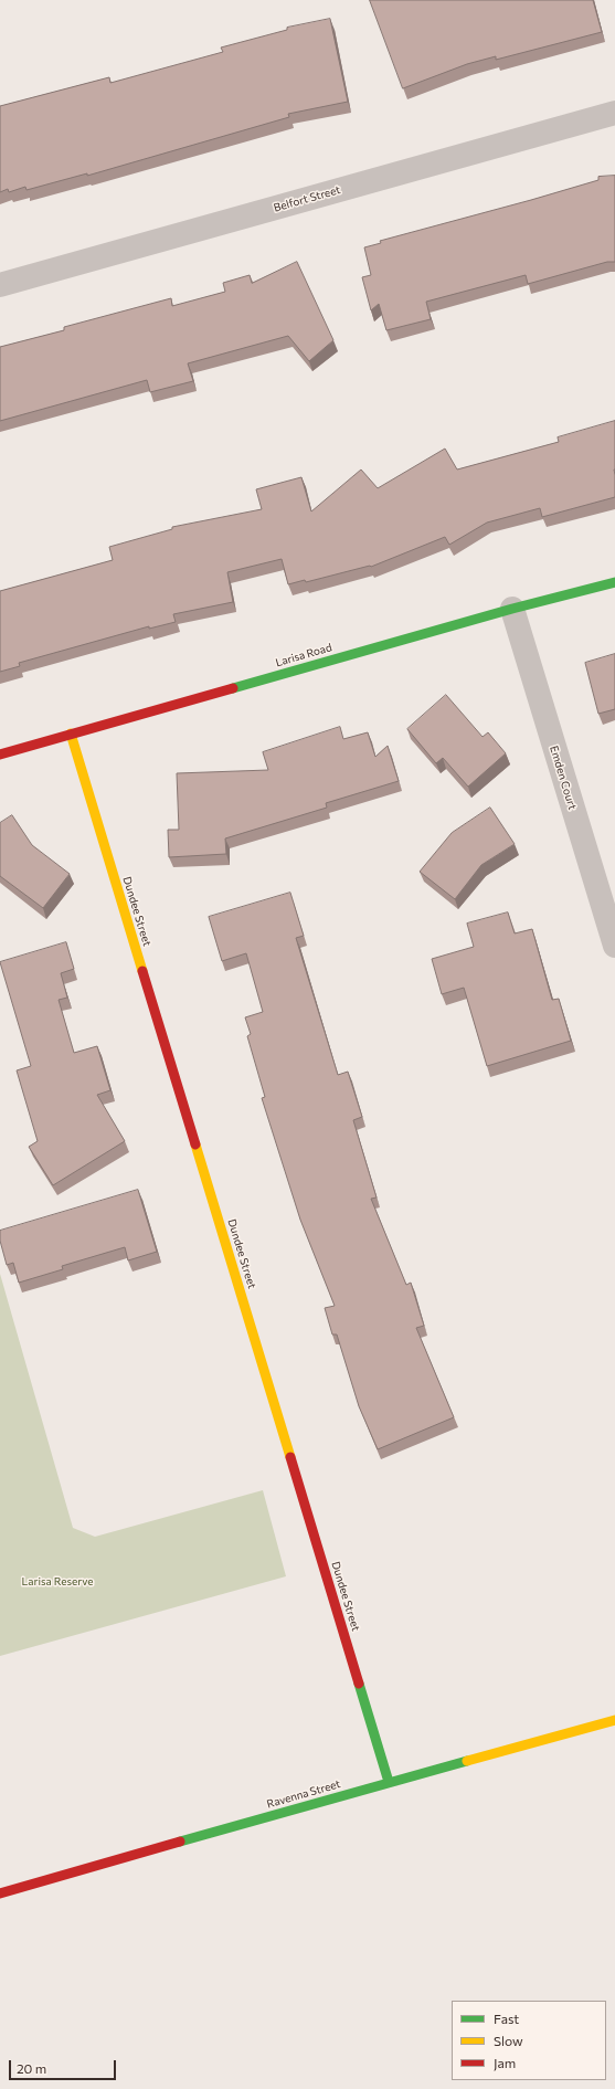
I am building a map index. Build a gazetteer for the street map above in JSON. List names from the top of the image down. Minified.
{"streets":{"street":["Belfort Street","Larisa Road","Emden Court","Dundee Street","Ravenna Street"]},"crossings":[["Larisa Road","Emden Court"],["Larisa Road","Dundee Street"],["Dundee Street","Ravenna Street"]],"parks":["Larisa Reserve"],"legend":["Fast","Slow","Jam"],"scale_bar":"20 m"}
